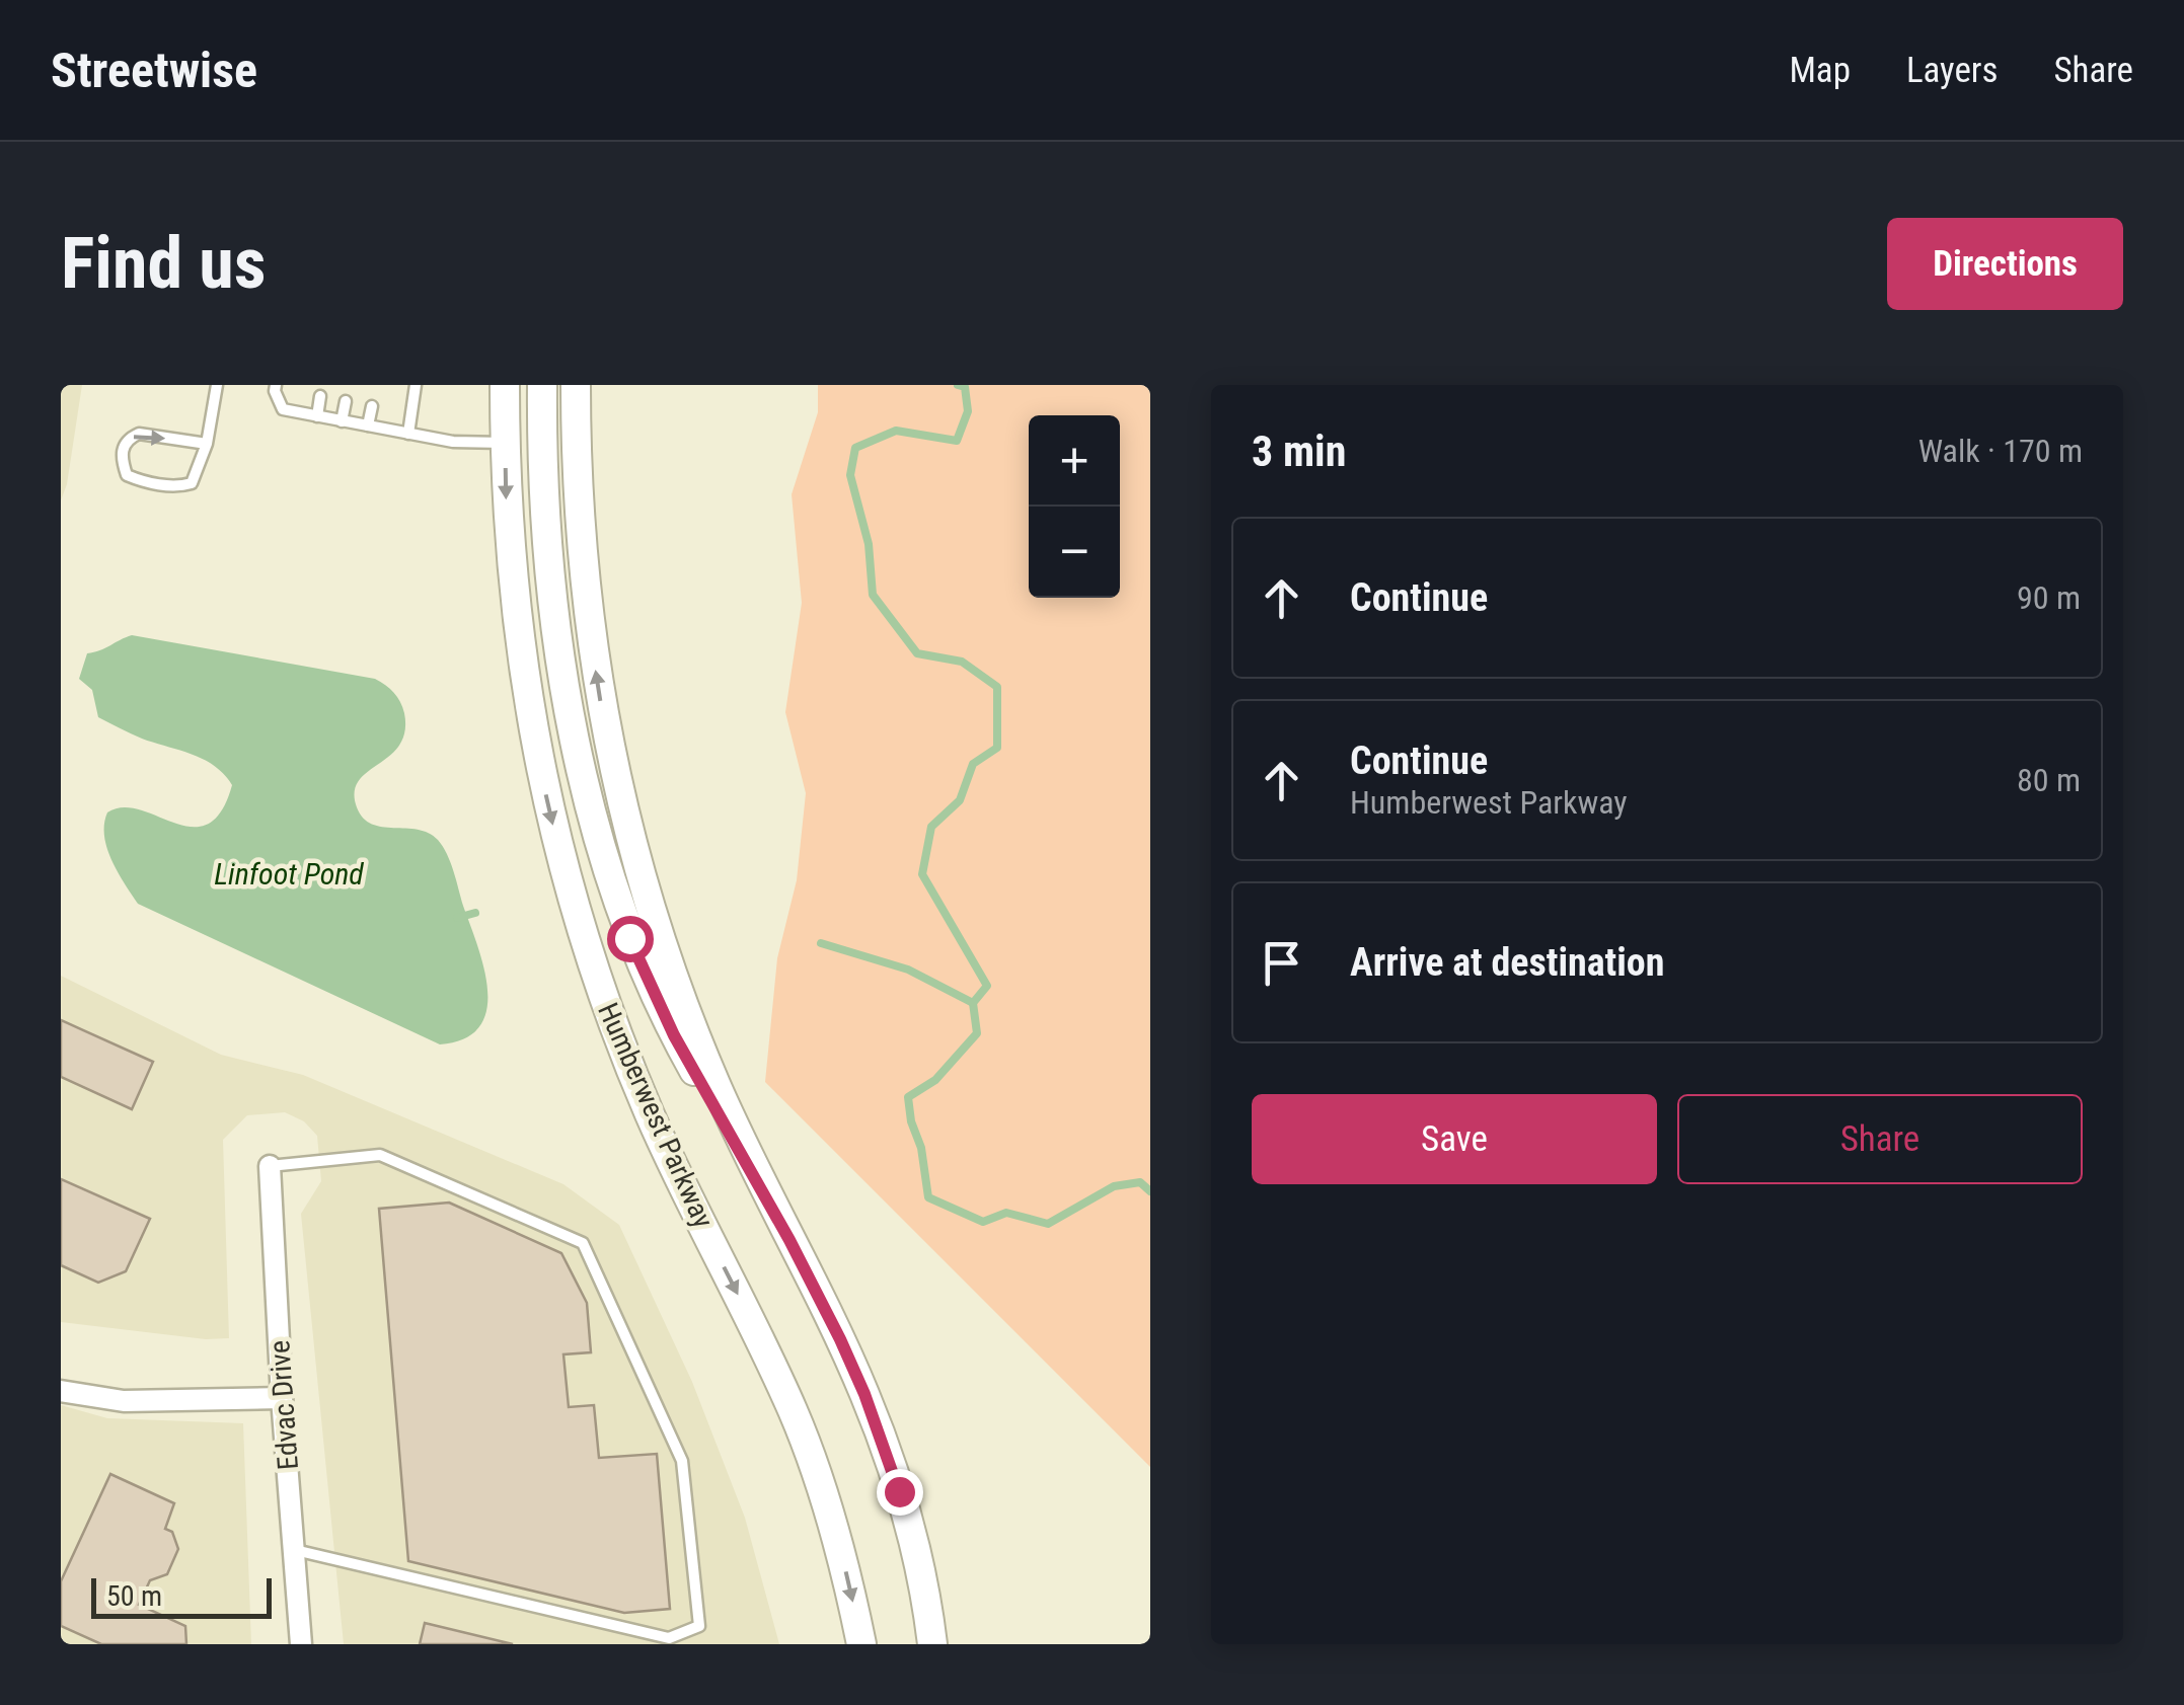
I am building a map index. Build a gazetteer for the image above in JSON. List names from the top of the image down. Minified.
{"streets":{"main road":["Humberwest Parkway"],"street":["Edvac Drive"]},"water":["Linfoot Pond"],"scale_bar":"50 m","page":{"header":"Streetwise","nav":["Map","Layers","Share"],"buttons":["Directions",["Save","Share"]],"title":"Find us","heading":["3 min","Walk · 170 m"],"map_buttons":["+","−"],"list":[["Continue","90 m"],["Continue","Humberwest Parkway","80 m"],"Arrive at destination"],"scale":"50 m"}}
